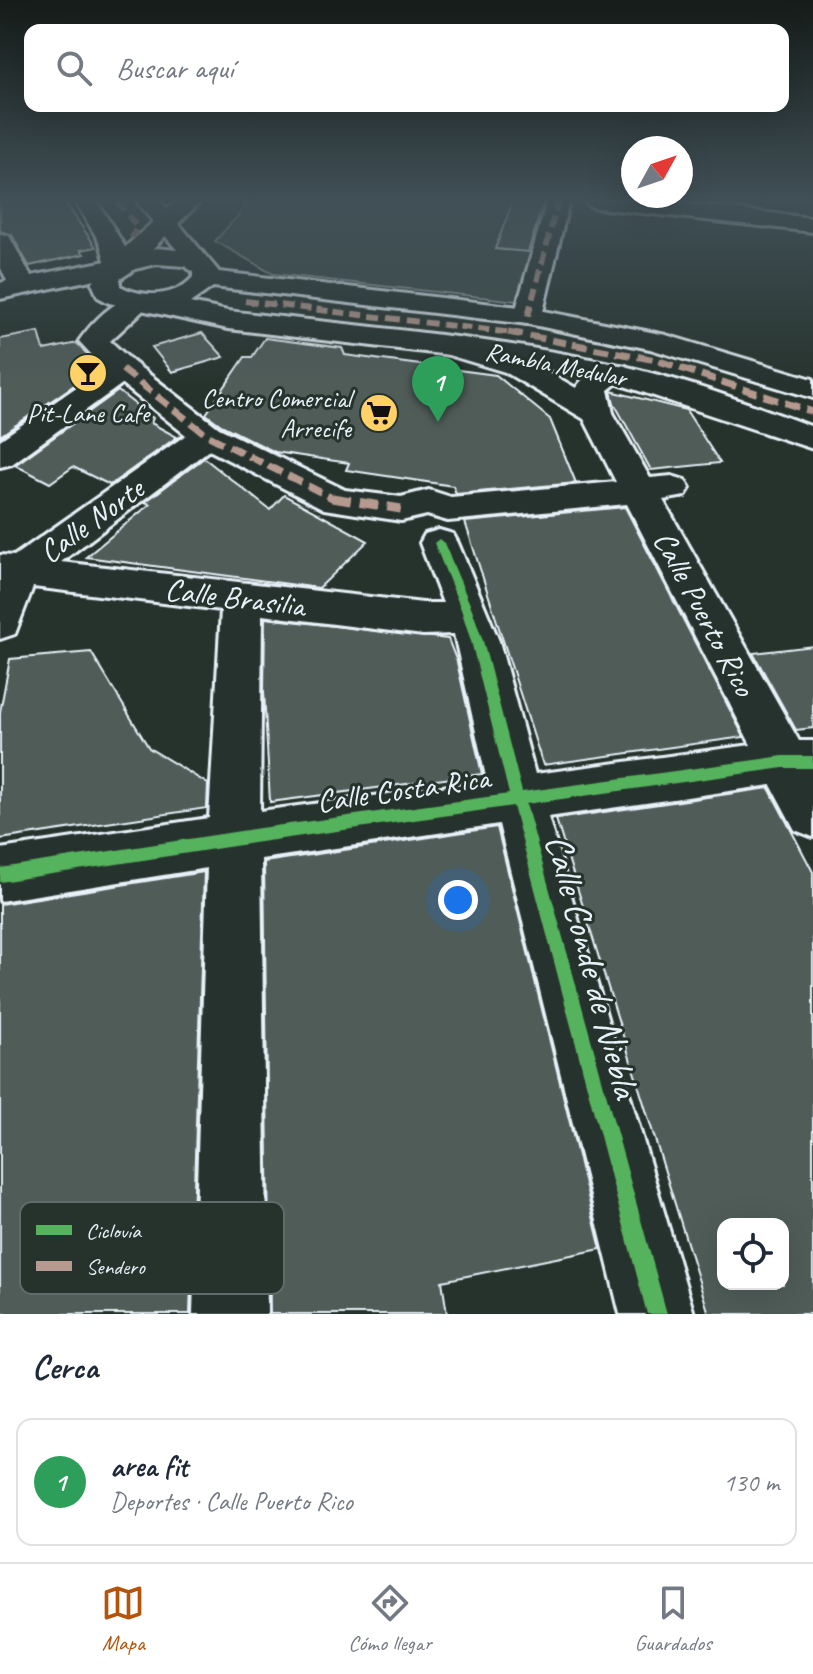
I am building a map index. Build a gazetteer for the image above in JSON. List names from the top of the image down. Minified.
{"streets":{"street":["Rambla Medular","Calle Norte","Calle Brasilia","Calle Puerto Rico","Calle Costa Rica","Calle Conde de Niebla"]},"crossings":[["Calle Norte","Calle Brasilia"],["Calle Brasilia","Calle Conde de Niebla"],["Calle Puerto Rico","Calle Costa Rica"],["Calle Costa Rica","Calle Conde de Niebla"]],"places":{"bar":["Pit-Lane Cafe"],"supermarket":["Centro Comercial Arrecife"]},"legend":["Ciclovía","Sendero"],"north":"top right","page":{"search":"Buscar aquí","pins":"1","heading":"Cerca","list":[{"mark":"1","name":"area fit","note":"Deportes · Calle Puerto Rico","value":"130 m"}],"nav":["Mapa","Cómo llegar","Guardados"]}}
